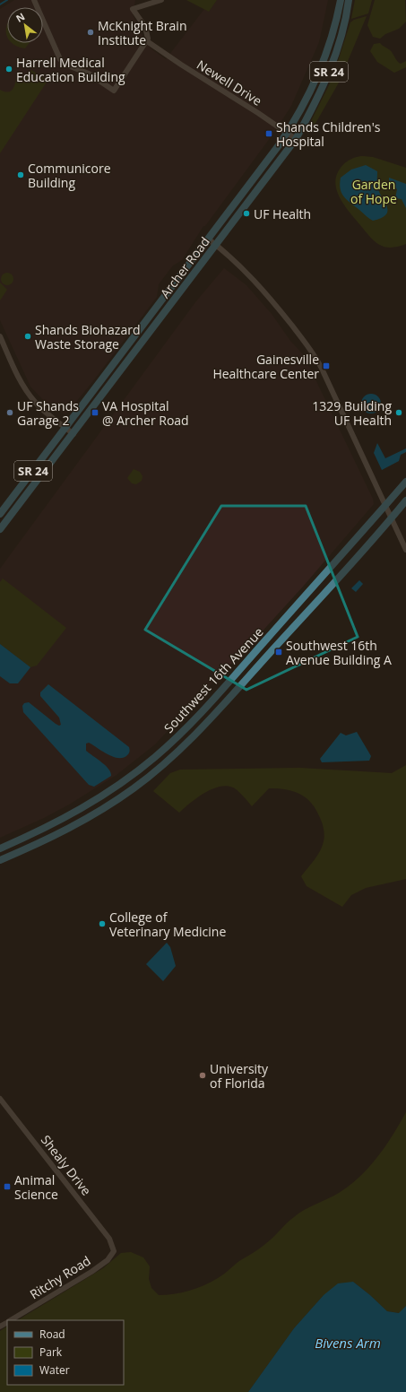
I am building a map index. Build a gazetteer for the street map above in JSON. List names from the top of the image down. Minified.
{"streets":{"main road":["SR 24","Archer Road","Southwest 16th Avenue"],"street":["Newell Drive","Shealy Drive","Ritchy Road"]},"crossings":[["Newell Drive","Archer Road"],["Shealy Drive","Ritchy Road"]],"water":["Bivens Arm"],"parks":["Garden of Hope"],"places":{"other":["McKnight Brain Institute","Harrell Medical Education Building","Communicore Building","UF Health","Shands Biohazard Waste Storage","UF Shands Garage 2","1329 Building UF Health","College of Veterinary Medicine","University of Florida"],"transit":["Shands Children's Hospital","Gainesville Healthcare Center","VA Hospital @ Archer Road","Southwest 16th Avenue Building A","Animal Science"]},"legend":["Road","Park","Water"],"north":"top left"}
